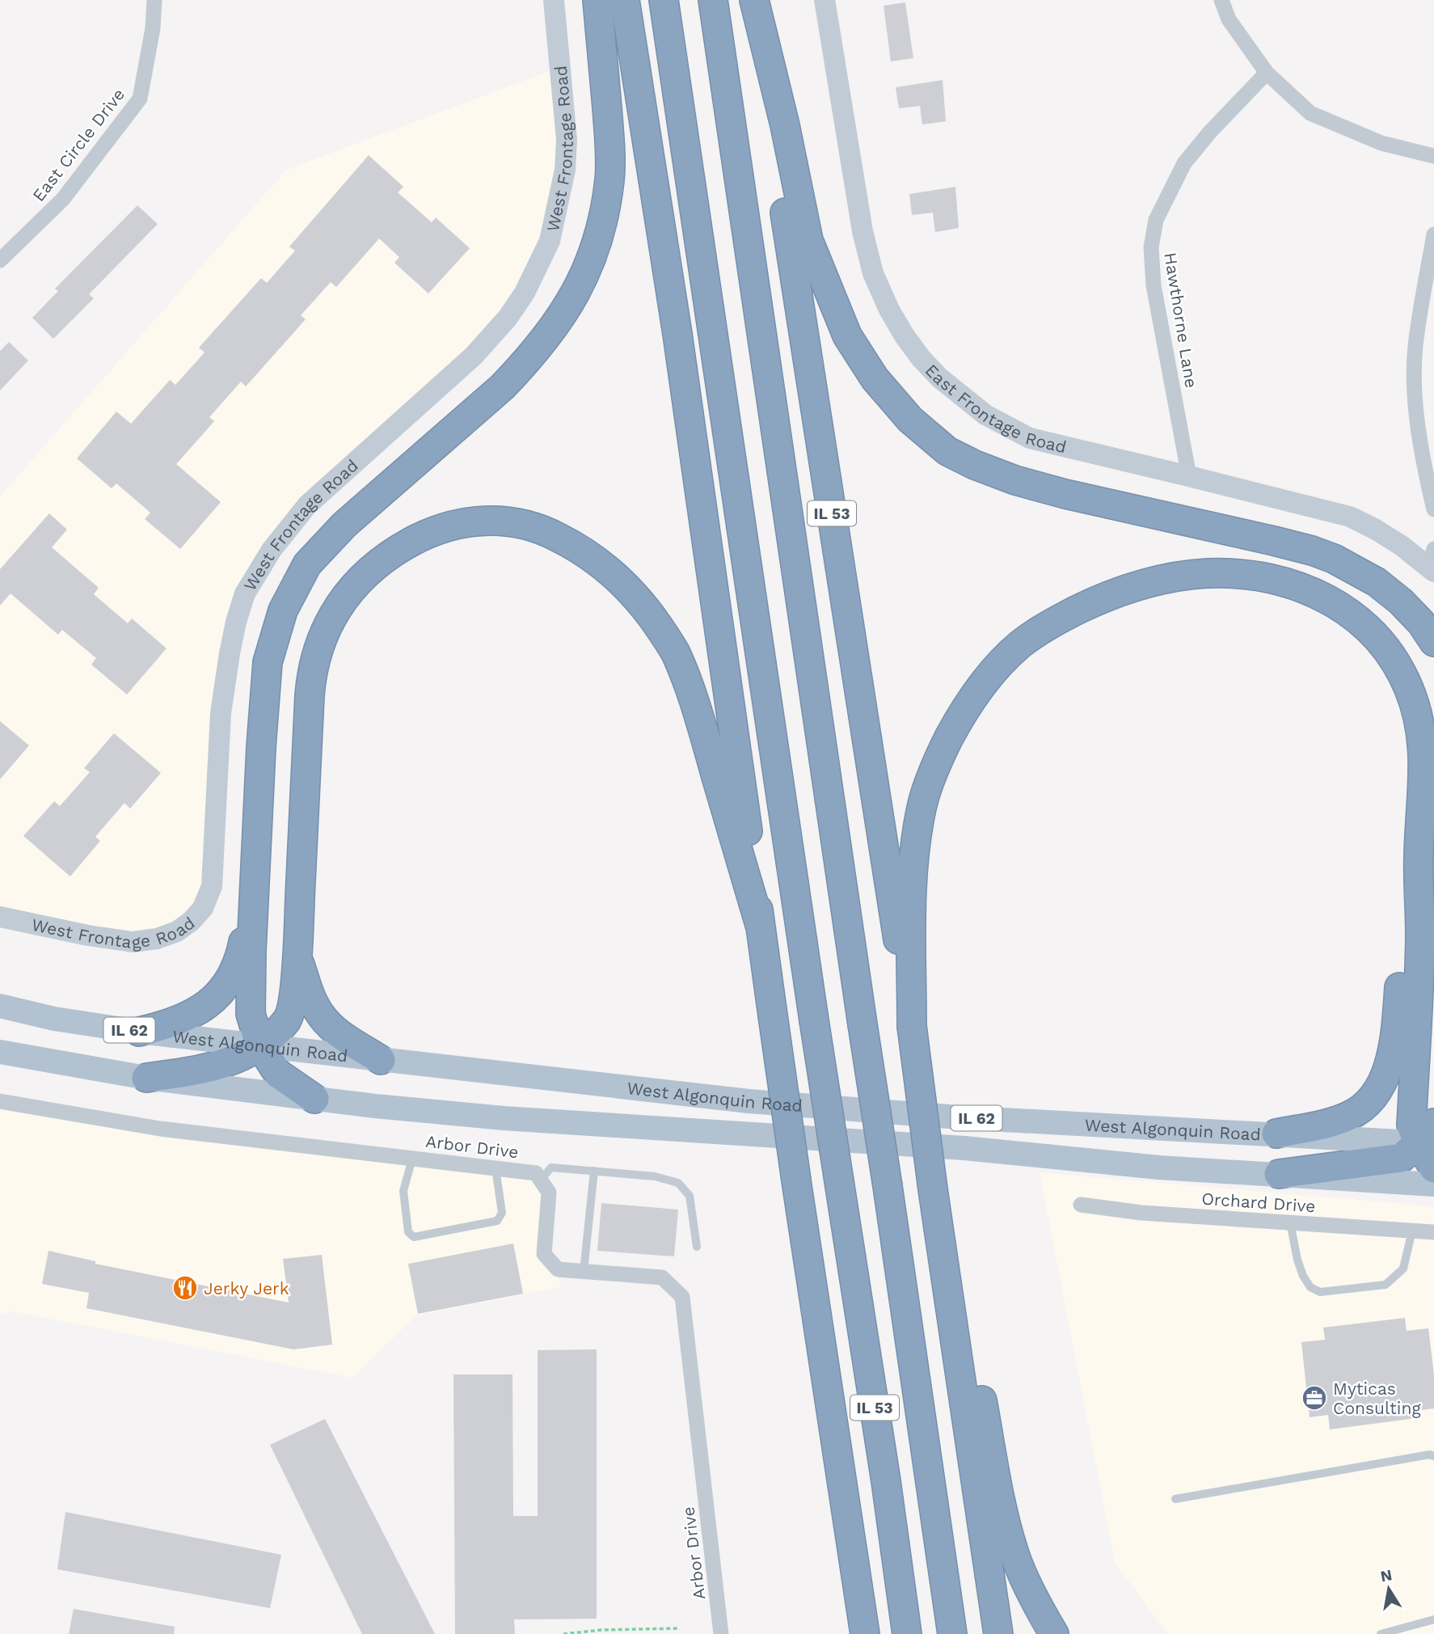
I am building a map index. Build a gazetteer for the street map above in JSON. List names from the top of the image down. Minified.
{"streets":{"highway":["IL 53"],"main road":["IL 62","West Algonquin Road"],"street":["East Circle Drive","West Frontage Road","Hawthorne Lane","East Frontage Road","Arbor Drive","Orchard Drive"]},"crossings":[["Hawthorne Lane","East Frontage Road"]],"places":{"restaurant":["Jerky Jerk"],"office":["Myticas Consulting"]},"north":"top"}
